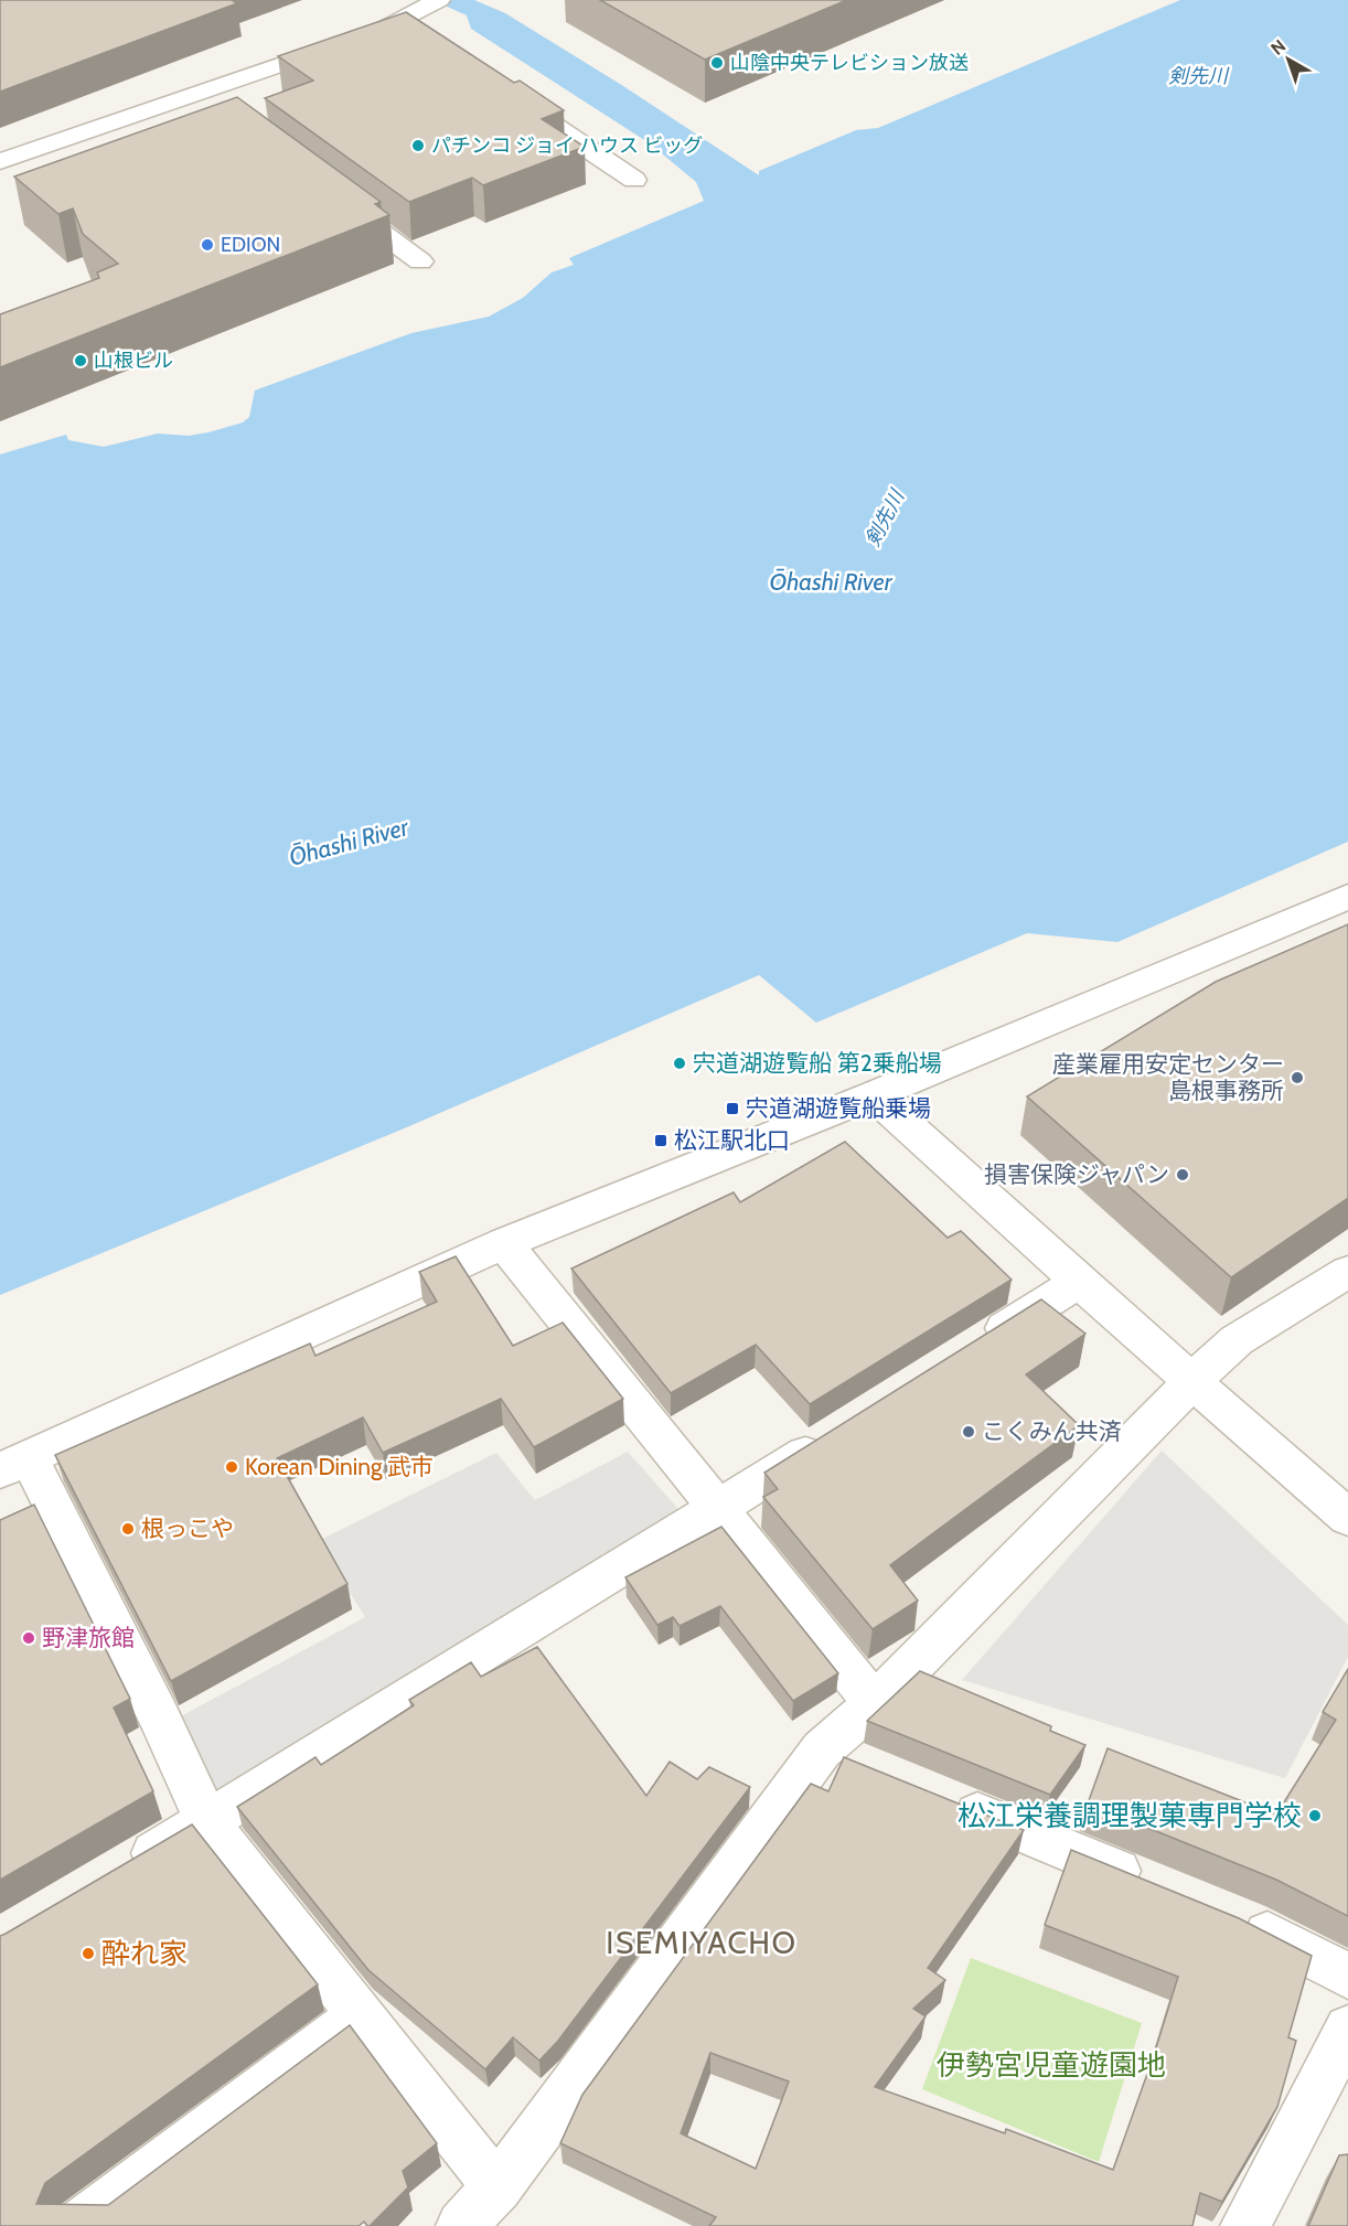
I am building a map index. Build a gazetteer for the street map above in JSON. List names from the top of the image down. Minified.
{"districts":["ISEMIYACHO"],"water":["剣先川","Ōhashi River"],"parks":["伊勢宮児童遊園地"],"places":{"other":["山陰中央テレビション放送","パチンコ ジョイ ハウス ビッグ","EDION","山根ビル","宍道湖遊覧船 第2乗船場","産業雇用安定センター 島根事務所","損害保険ジャパン","こくみん共済","Korean Dining 武市","根っこや","野津旅館","松江栄養調理製菓専門学校","酔れ家"],"transit":["宍道湖遊覧船乗場","松江駅北口"]},"north":"top left"}
